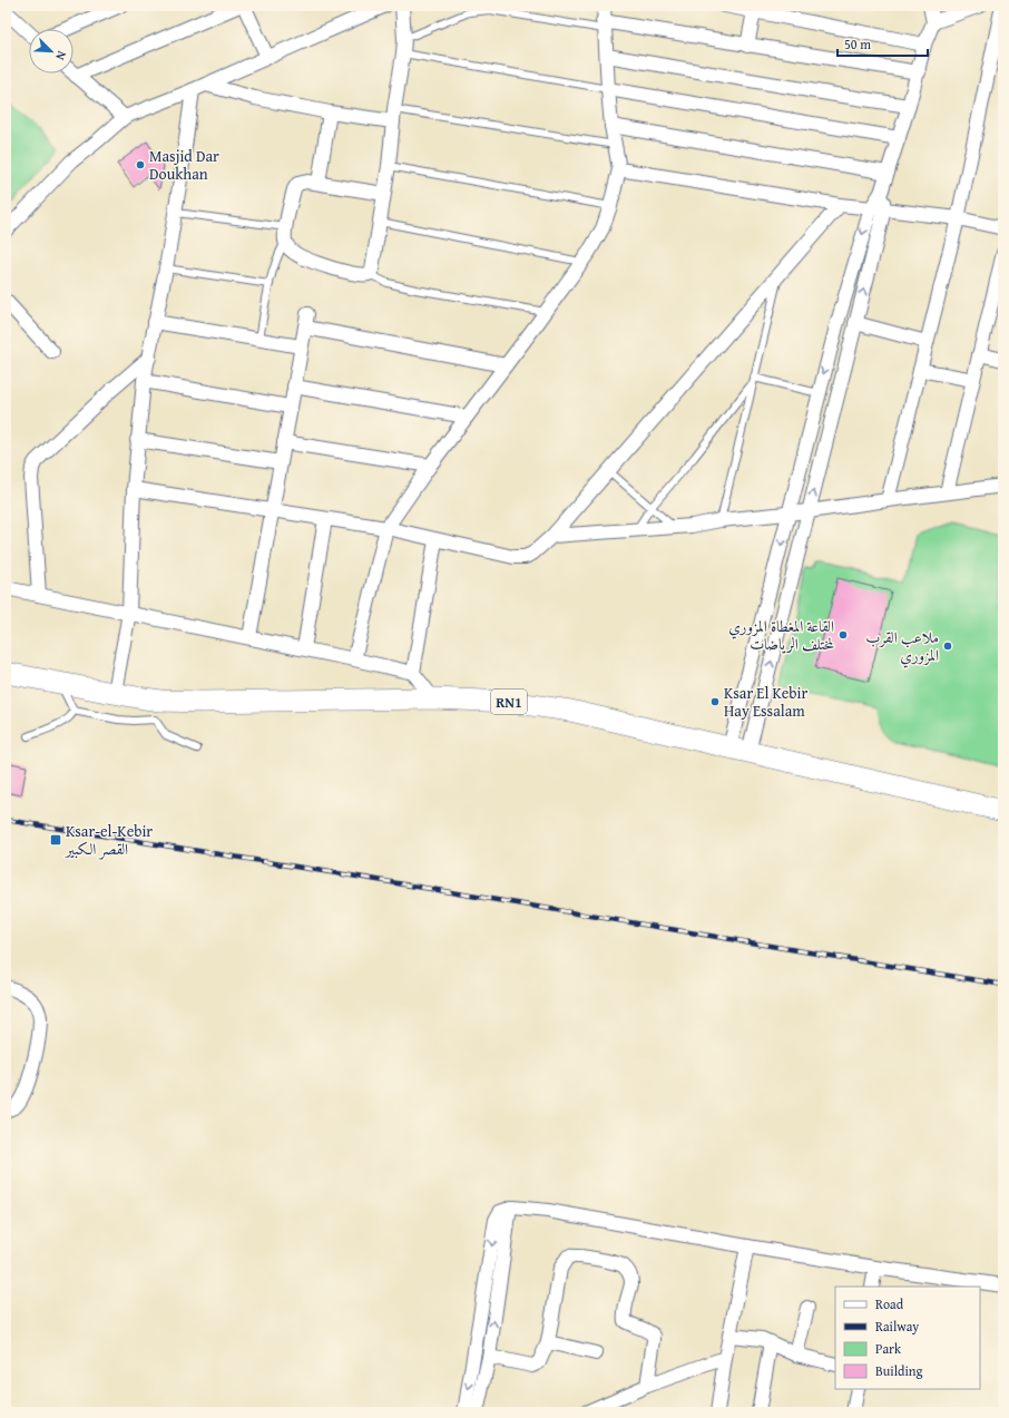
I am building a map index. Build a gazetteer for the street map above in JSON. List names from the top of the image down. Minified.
{"streets":{"main road":["RN1"]},"places":{"other":["Masjid Dar Doukhan","القاعة المغطاة المزوري لمختلف الرياضات","ملاعب القرب المزوري","Ksar El Kebir Hay Essalam"],"transit":["Ksar-el-Kebir القصر الكبير"]},"legend":["Road","Railway","Park","Building"],"scale_bar":"50 m","north":"bottom right"}
